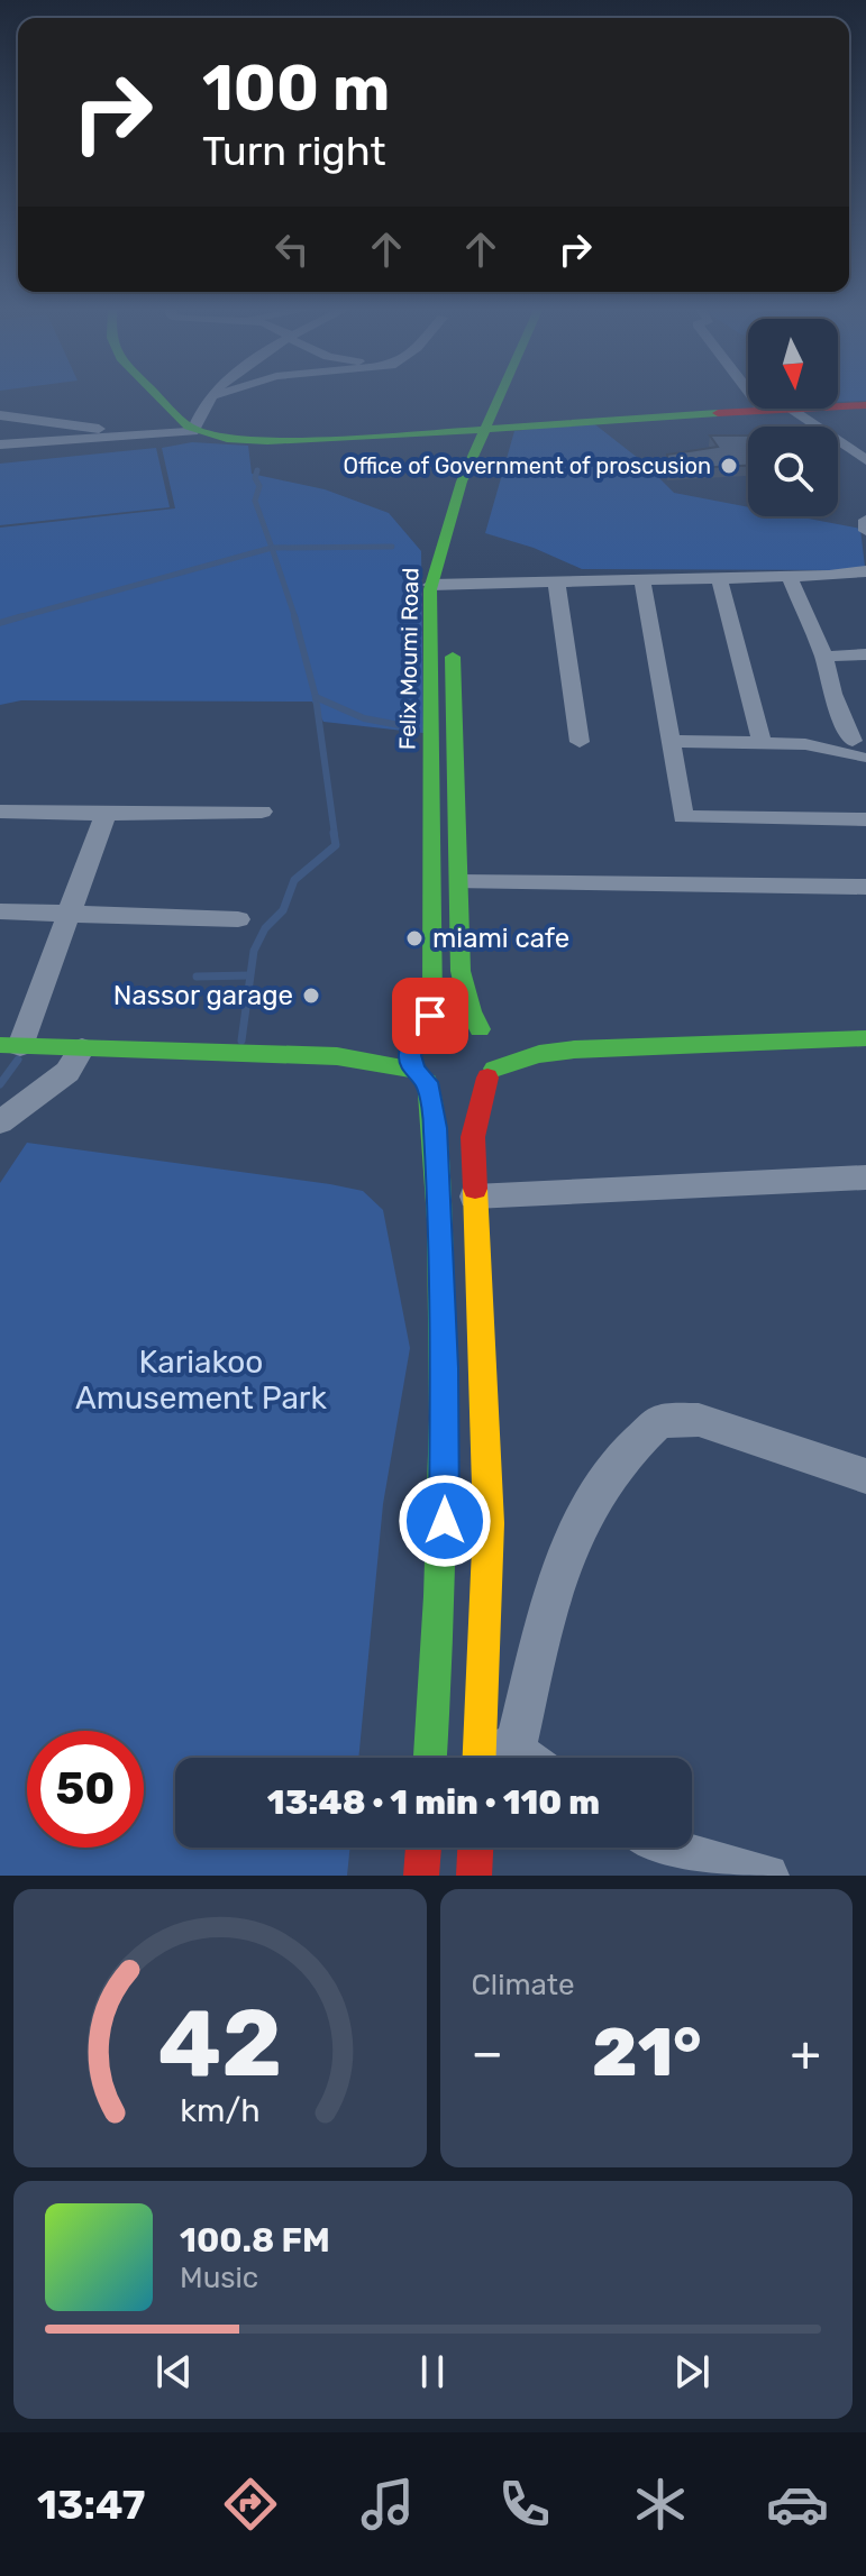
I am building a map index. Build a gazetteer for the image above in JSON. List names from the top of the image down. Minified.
{"streets":{"main road":["Felix Moumi Road"]},"parks":["Kariakoo Amusement Park"],"places":["Office of Government of proscusion","miami cafe","Nassor garage"],"north":"bottom","page":{"turn":["100 m","Turn right"],"limit":"50","trip":"13:48 · 1 min · 110 m","tile":"Climate","heat":["−","21°","+"],"song":["100.8 FM","Music"],"tabs":"13:47","gauge":["42","km/h"]}}
